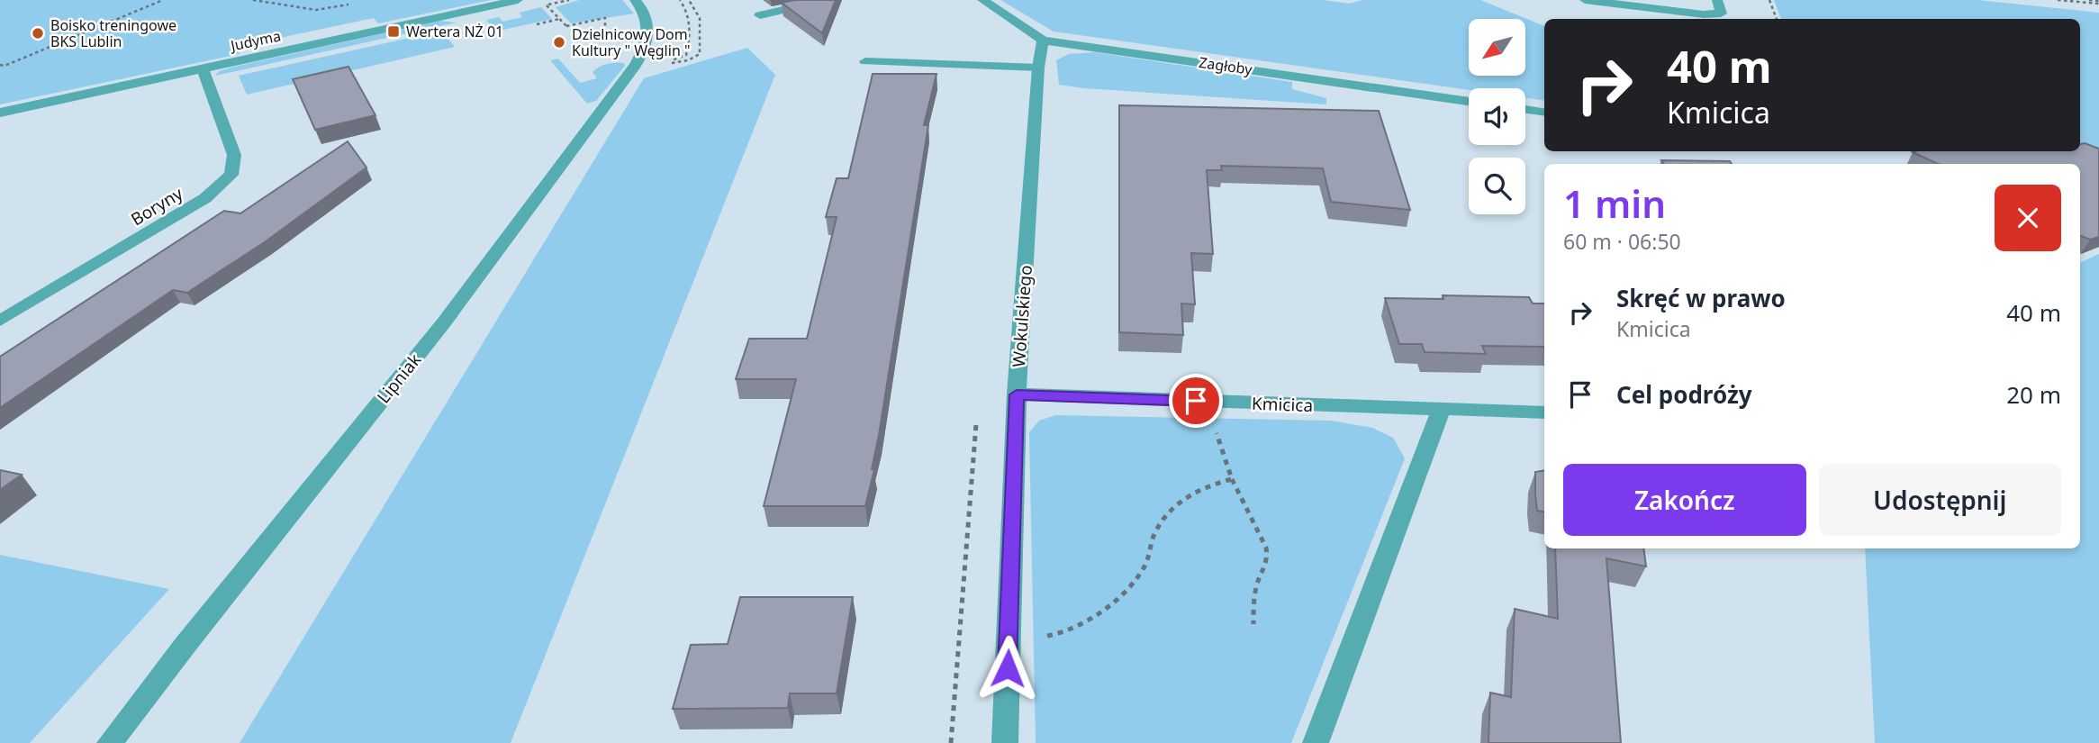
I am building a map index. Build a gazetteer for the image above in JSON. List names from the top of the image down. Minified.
{"streets":{"street":["Judyma","Zagłoby","Boryny","Wokulskiego","Lipniak","Kmicica"]},"crossings":[["Judyma","Boryny"],["Zagłoby","Wokulskiego"],["Wokulskiego","Kmicica"]],"places":{"transit":["Wertera NŻ 01"],"other":["Boisko treningowe BKS Lublin","Dzielnicowy Dom Kultury \" Węglin \""]},"north":"bottom left","page":{"turn":["40 m","Kmicica"],"heading":["1 min","60 m · 06:50"],"list":[{"name":"Skręć w prawo","note":"Kmicica","value":"40 m"},{"name":"Cel podróży","value":"20 m"}],"buttons":["Zakończ","Udostępnij"]}}
